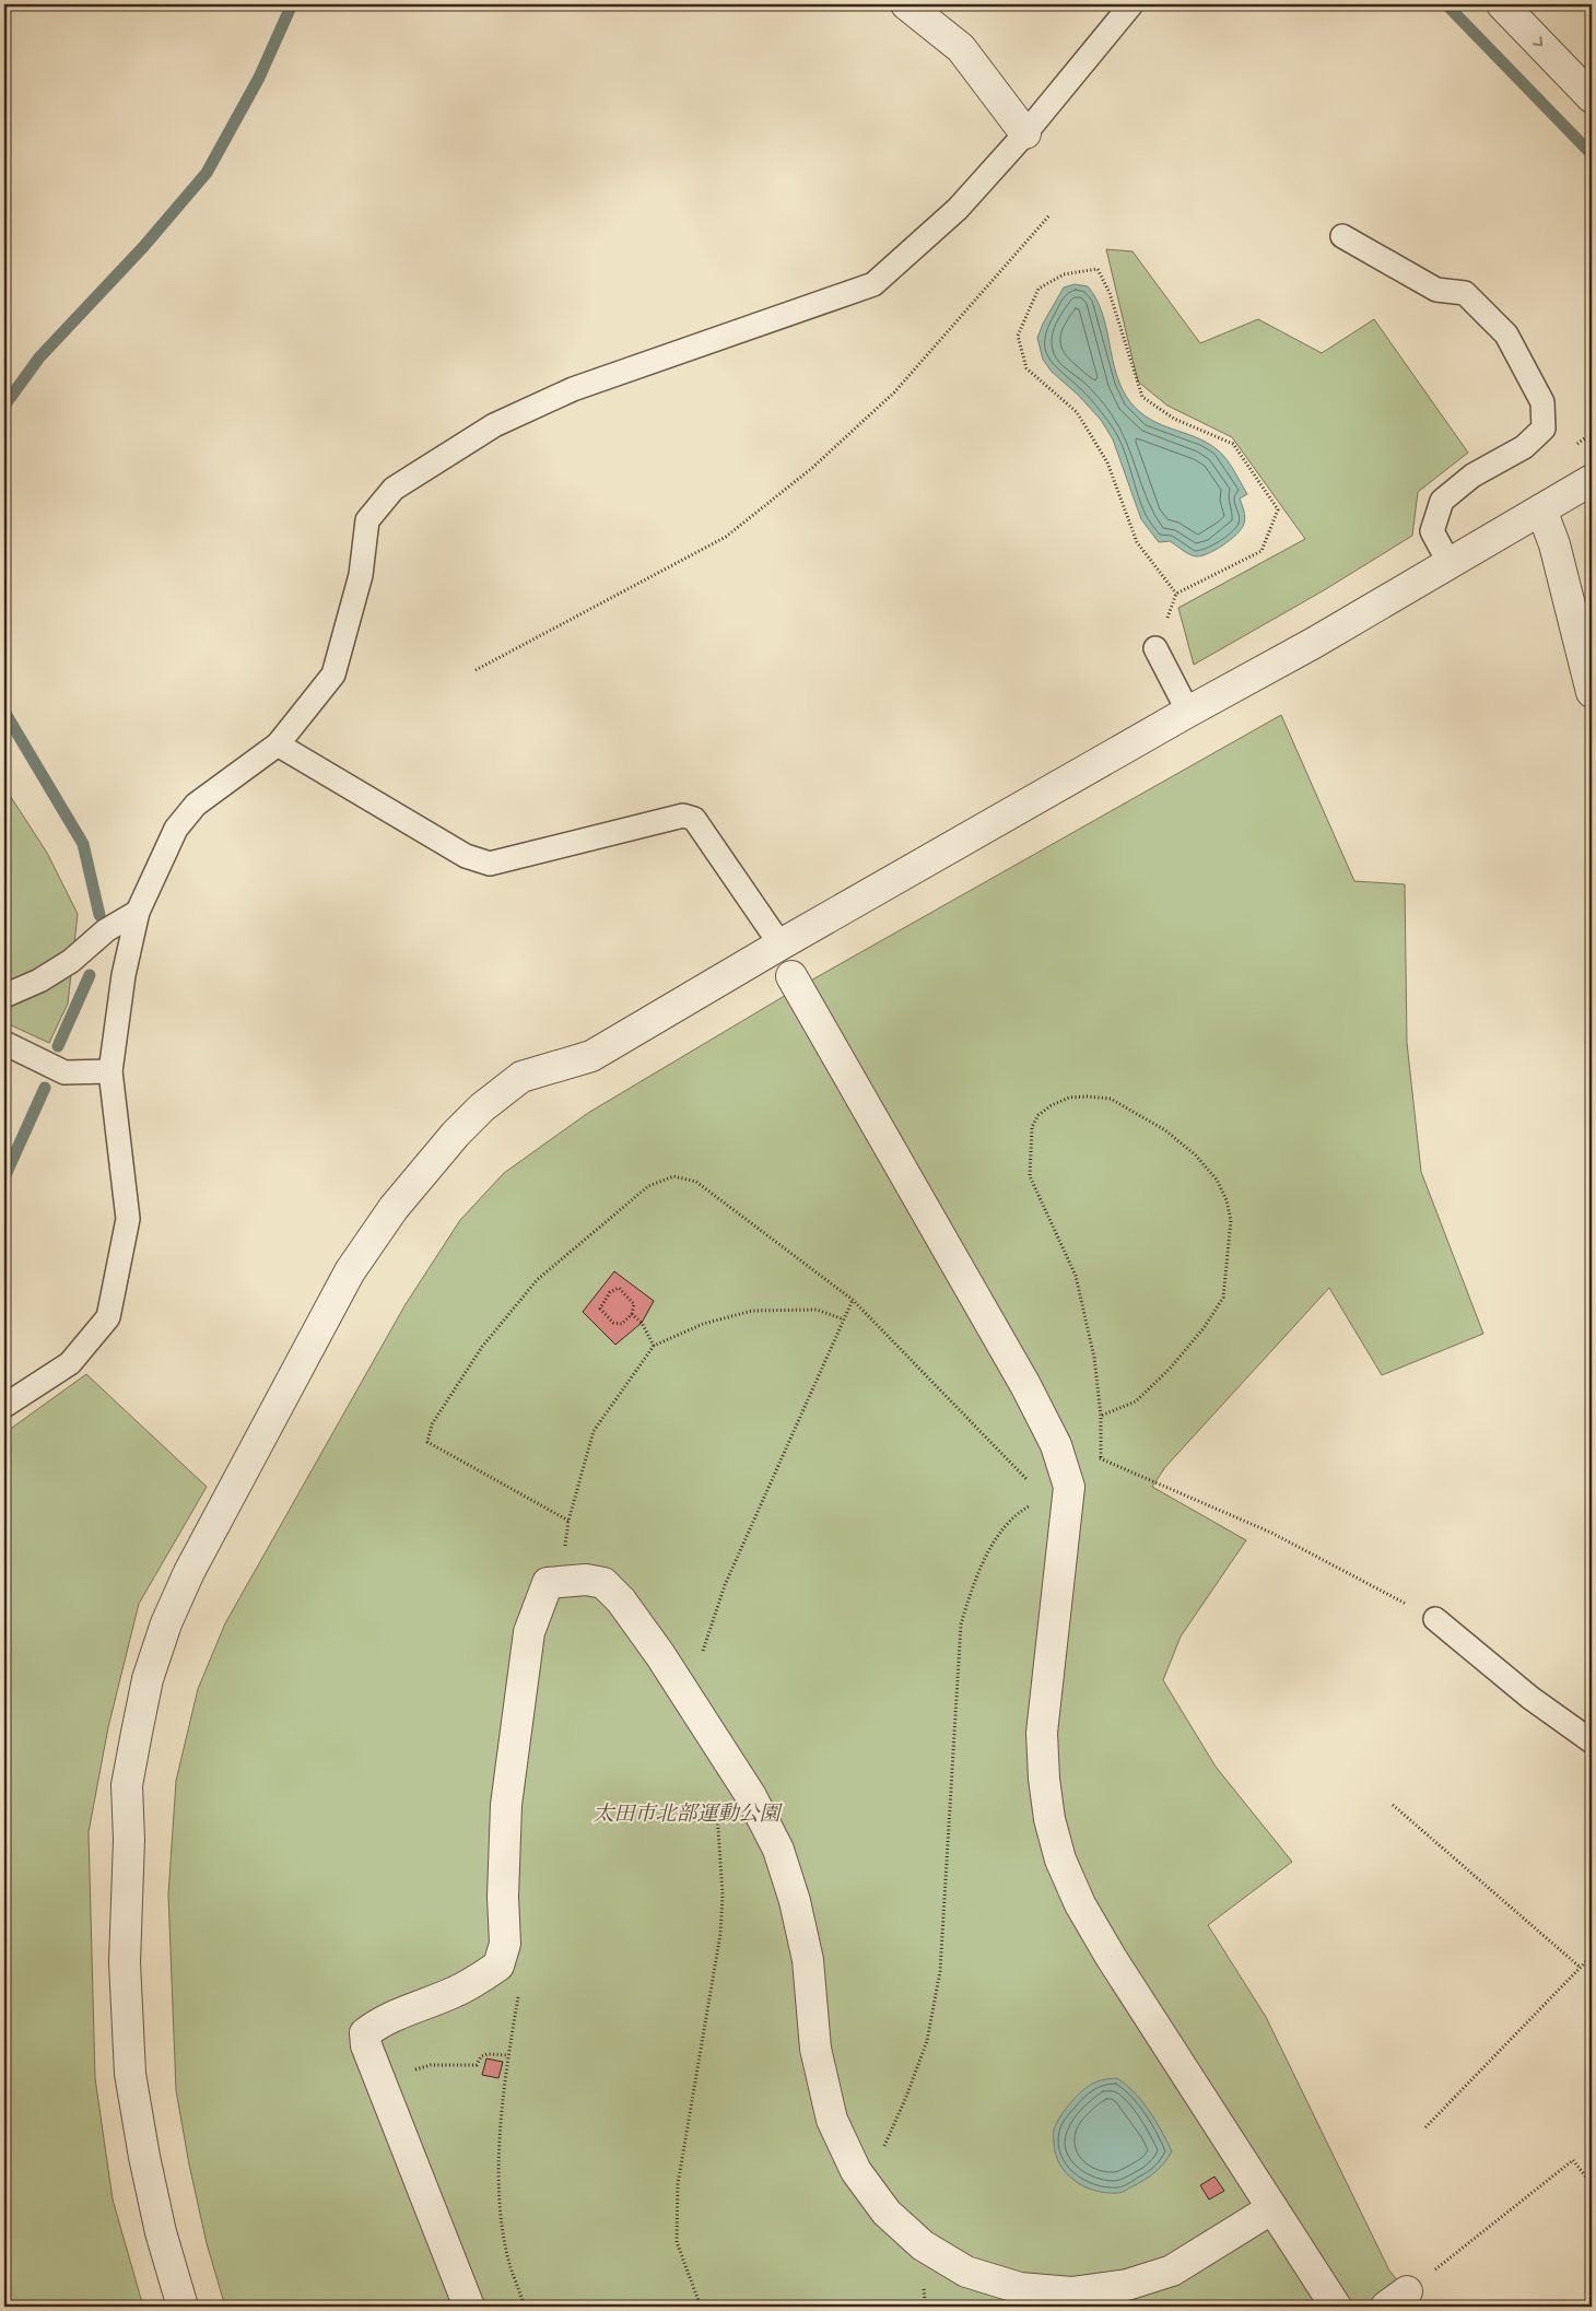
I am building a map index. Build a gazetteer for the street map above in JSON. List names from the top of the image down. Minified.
{"parks":["太田市北部運動公園"]}
